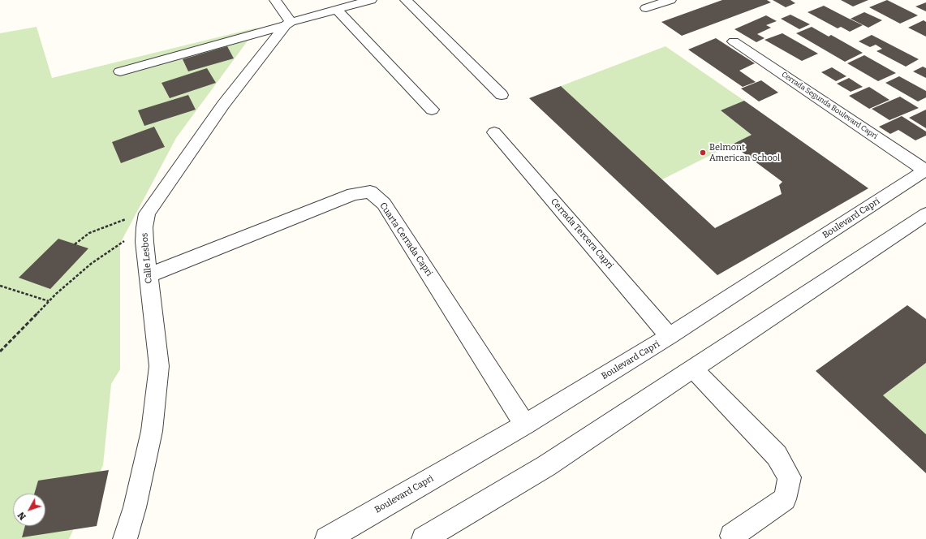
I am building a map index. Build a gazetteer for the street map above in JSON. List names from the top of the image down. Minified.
{"streets":{"street":["Cerrada Segunda Boulevard Capri","Boulevard Capri","Cerrada Tercera Capri","Cuarta Cerrada Capri","Calle Lesbos"]},"crossings":[["Cerrada Segunda Boulevard Capri","Boulevard Capri"],["Boulevard Capri","Cerrada Tercera Capri"],["Boulevard Capri","Cuarta Cerrada Capri"],["Cuarta Cerrada Capri","Calle Lesbos"]],"places":["Belmont American School"],"north":"bottom left"}
